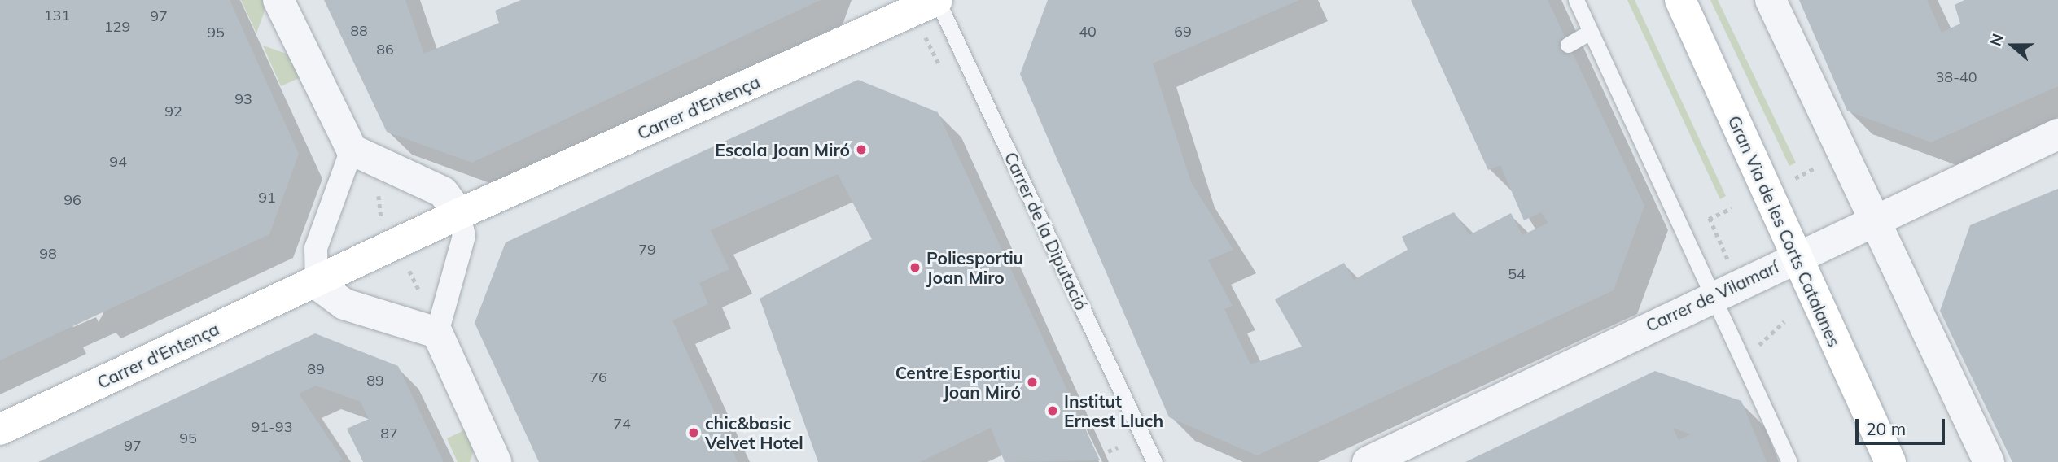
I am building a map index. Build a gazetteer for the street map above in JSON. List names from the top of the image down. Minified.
{"streets":{"main road":["Carrer d'Entença","Gran Via de les Corts Catalanes"],"street":["Carrer de Vilamarí"],"lane":["Carrer de la Diputació"]},"crossings":[["Carrer d'Entença","Carrer de la Diputació"],["Gran Via de les Corts Catalanes","Carrer de Vilamarí"]],"places":["Escola Joan Miró","Poliesportiu Joan Miro","Centre Esportiu Joan Miró","Institut Ernest Lluch","chic&basic Velvet Hotel"],"house_numbers":["131","97","129","88","40","69","95","86","38-40","93","92","94","91","96","79","98","54","89","76","89","74","91-93","87","95","97"],"scale_bar":"20 m","north":"left"}
